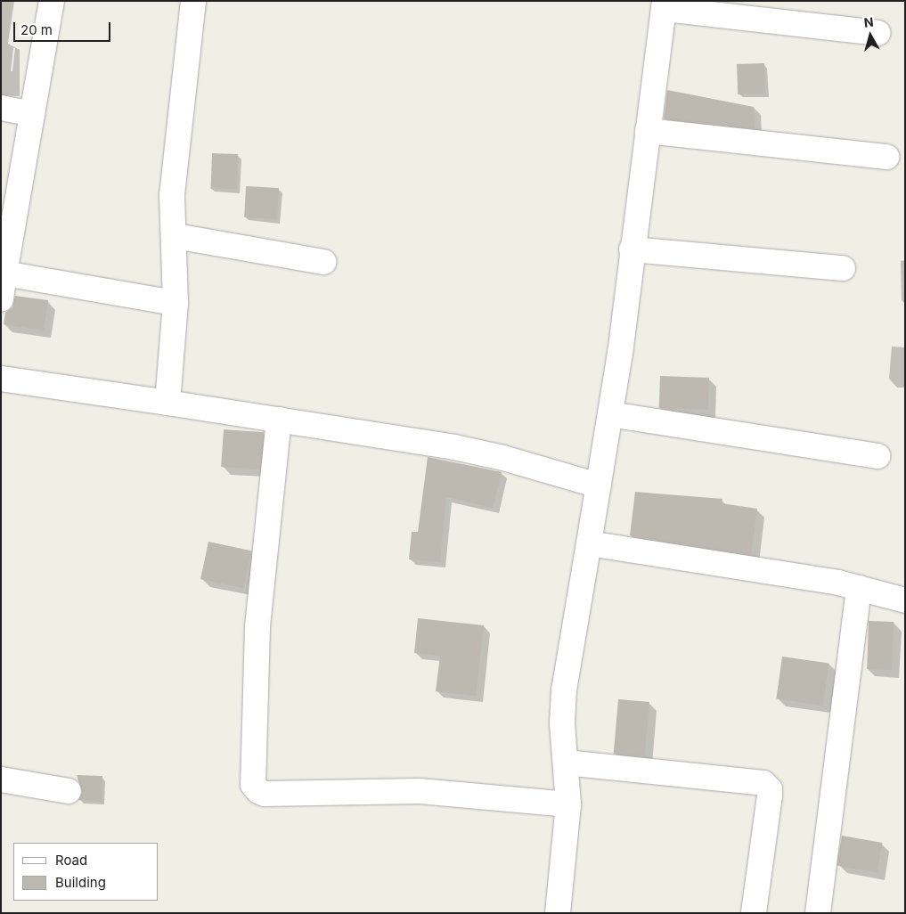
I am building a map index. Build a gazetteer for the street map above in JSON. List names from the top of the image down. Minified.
{"legend":["Road","Building"],"scale_bar":"20 m","north":"top"}
